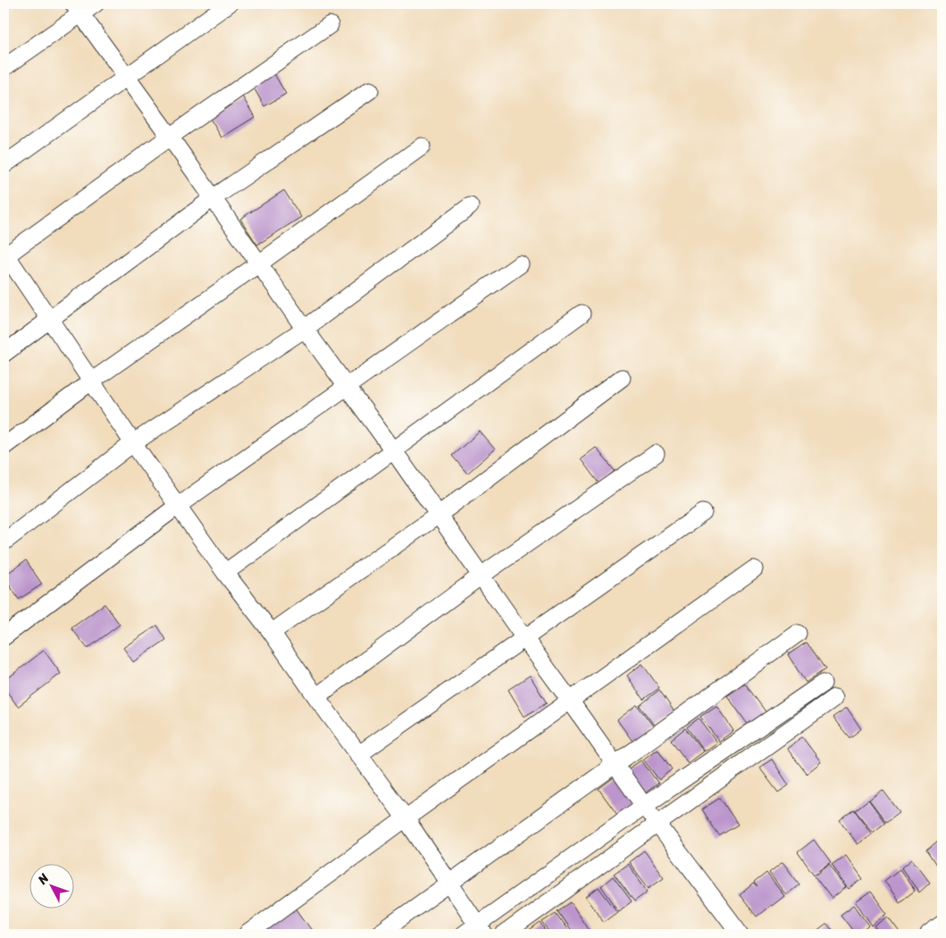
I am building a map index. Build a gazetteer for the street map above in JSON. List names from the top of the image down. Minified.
{"north":"top left"}
